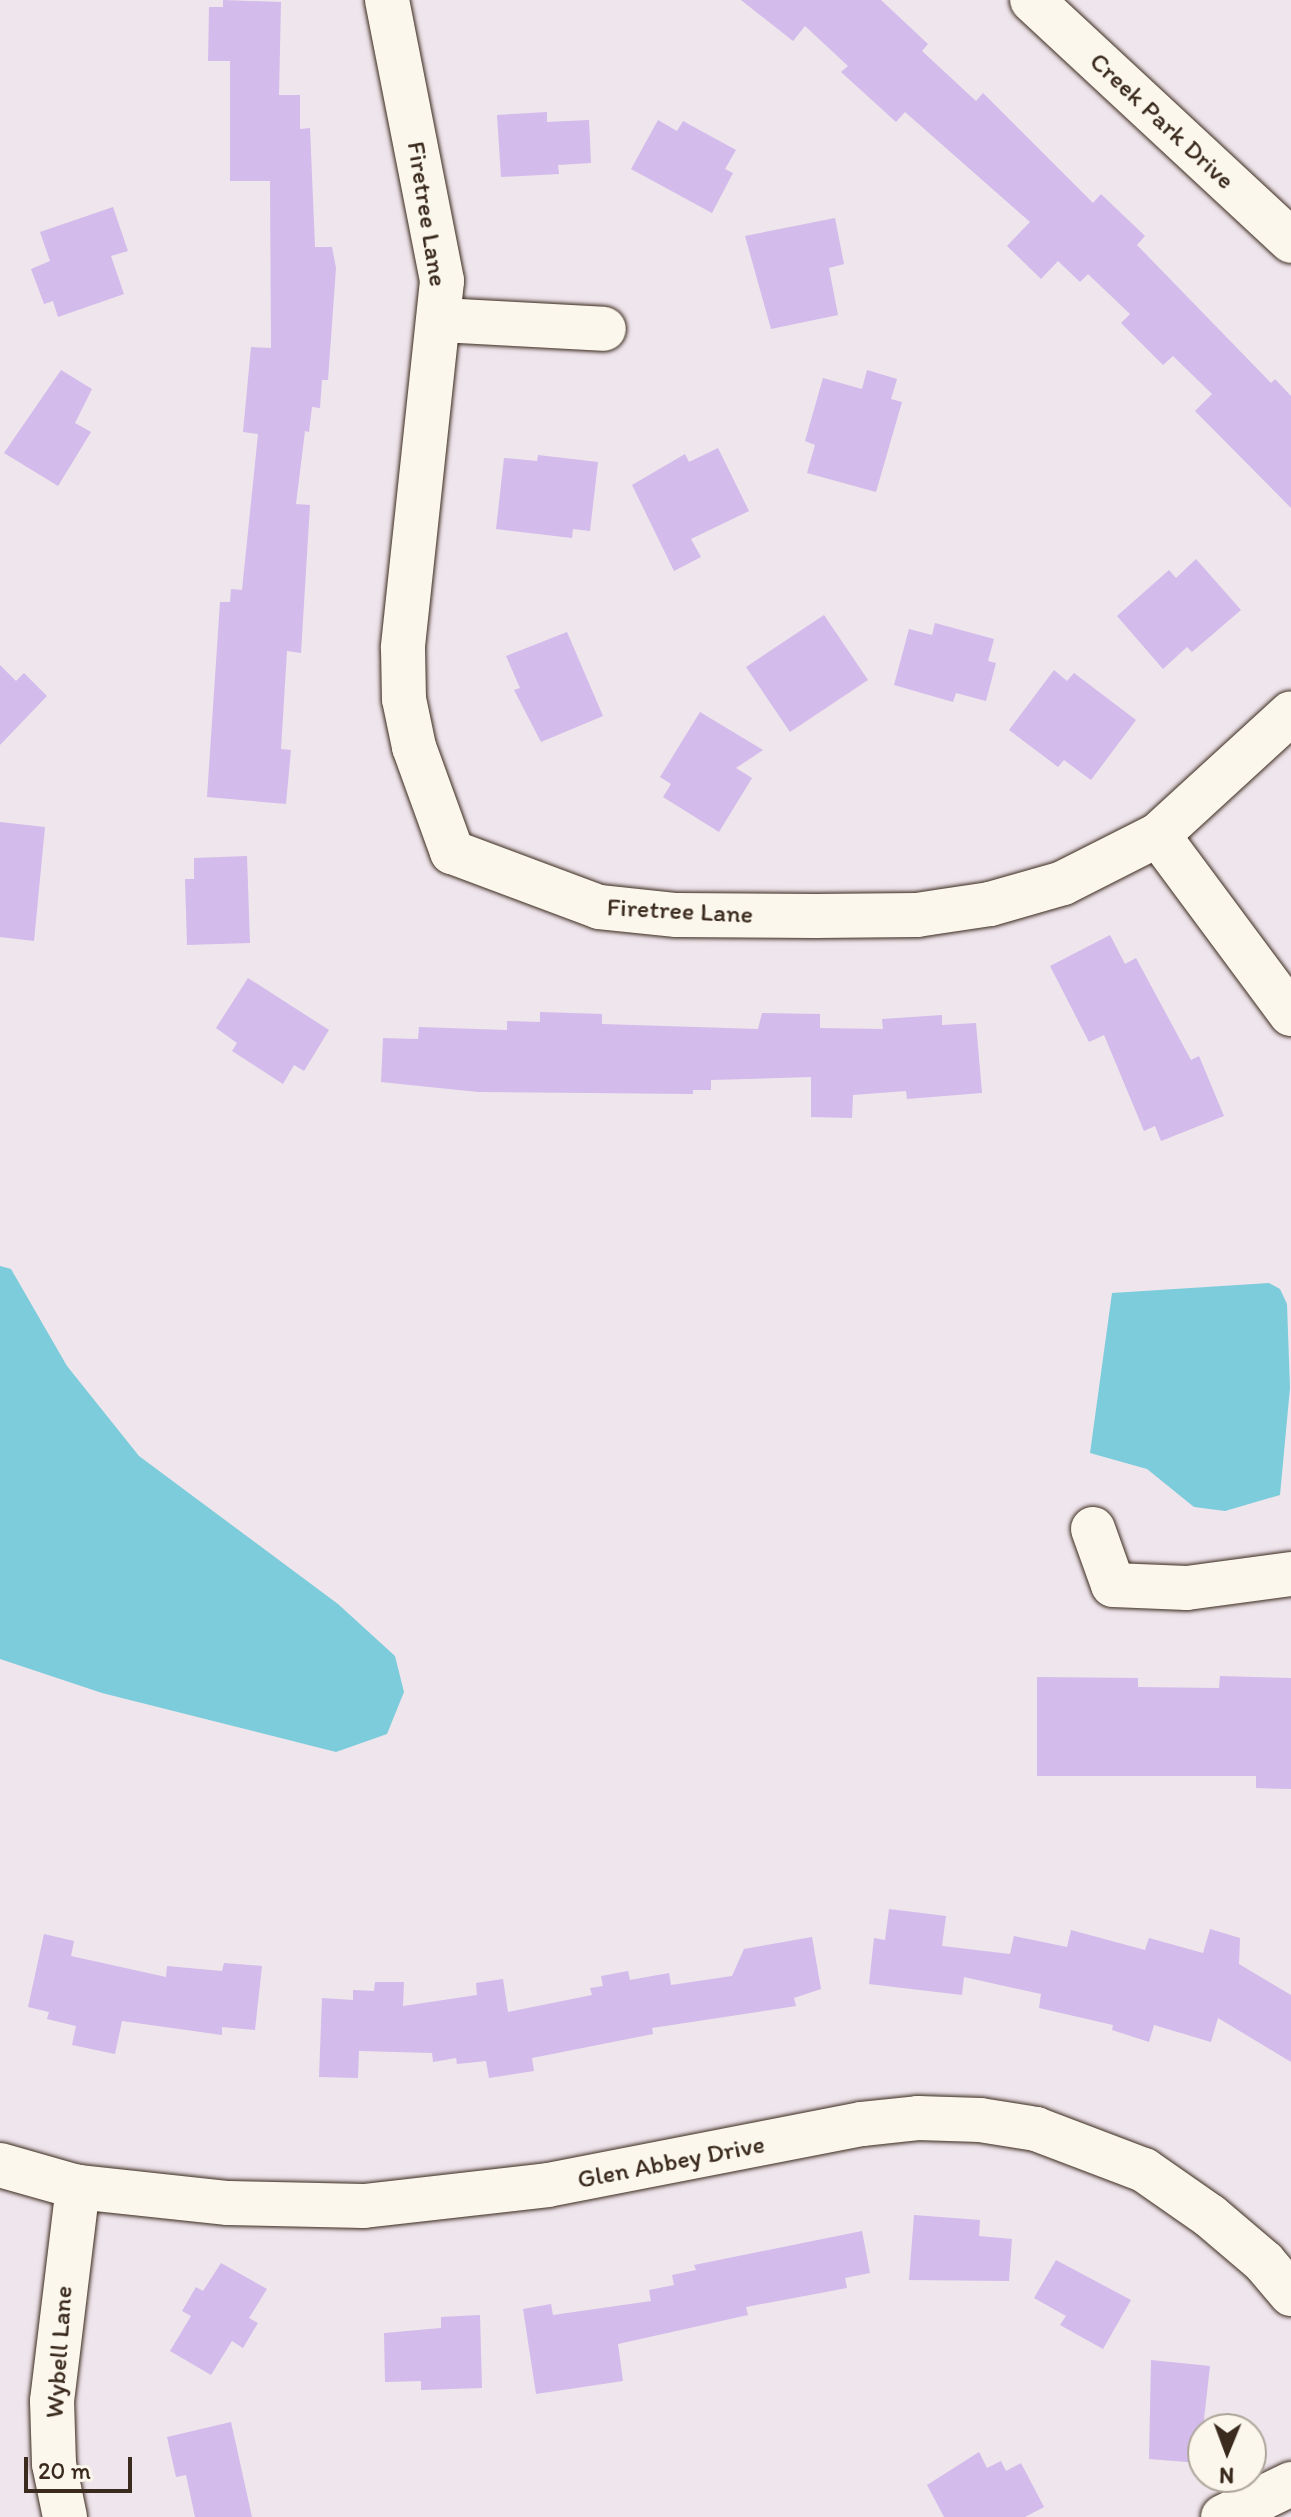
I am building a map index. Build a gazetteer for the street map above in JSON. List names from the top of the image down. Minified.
{"streets":{"street":["Creek Park Drive","Firetree Lane","Glen Abbey Drive","Wybell Lane"]},"crossings":[["Glen Abbey Drive","Wybell Lane"]],"scale_bar":"20 m","north":"bottom"}
